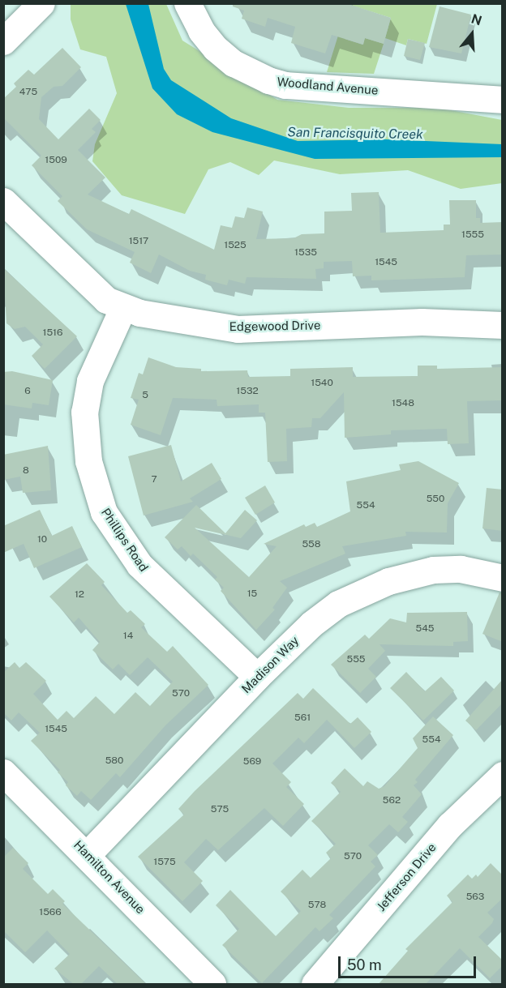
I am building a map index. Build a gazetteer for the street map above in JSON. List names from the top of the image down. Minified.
{"streets":{"street":["Woodland Avenue","Edgewood Drive","Phillips Road","Madison Way","Hamilton Avenue","Jefferson Drive"]},"crossings":[["Edgewood Drive","Phillips Road"],["Phillips Road","Madison Way"],["Madison Way","Hamilton Avenue"]],"water":["San Francisquito Creek"],"house_numbers":["475","1509","1555","1517","1525","1535","1545","1516","1540","6","1532","5","1548","8","7","550","554","10","558","15","12","545","14","555","570","561","1545","554","580","569","562","575","570","1575","563","578","1566"],"scale_bar":"50 m","north":"top"}
